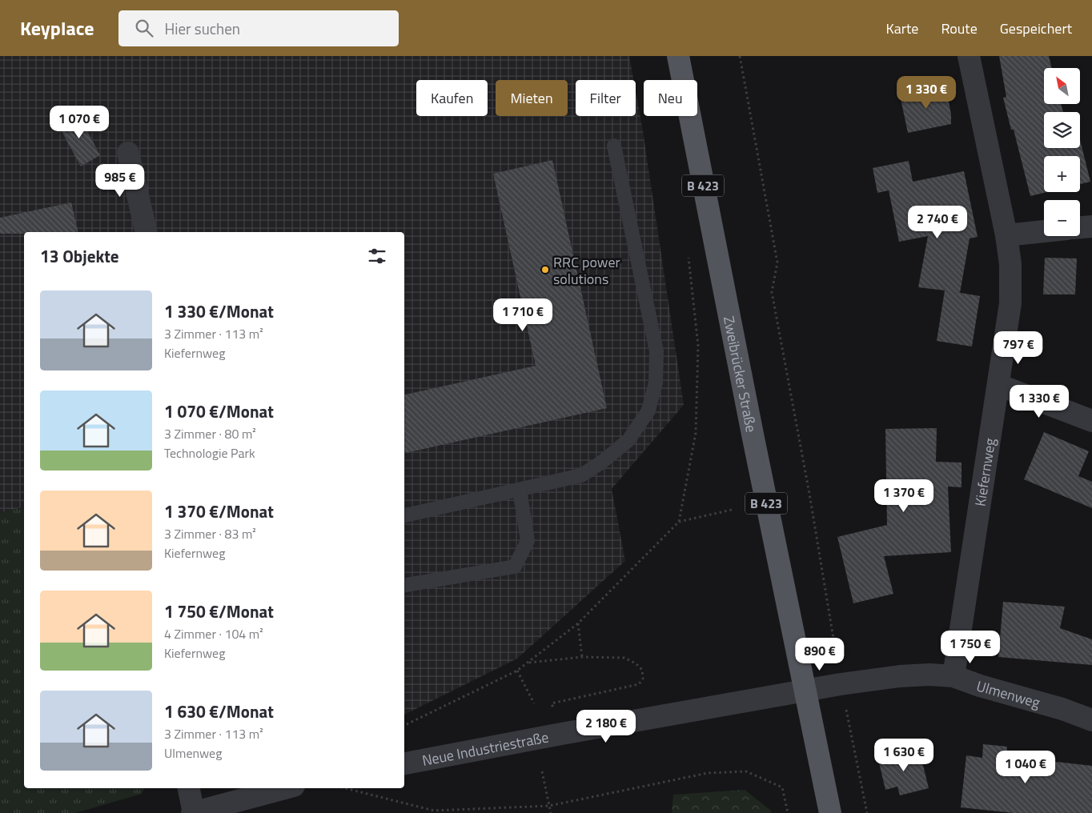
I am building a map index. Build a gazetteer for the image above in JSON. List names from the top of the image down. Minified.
{"streets":{"main road":["B 423","Zweibrücker Straße"],"street":["Kiefernweg","Ulmenweg","Neue Industriestraße"]},"crossings":[["B 423","Zweibrücker Straße"],["B 423","Ulmenweg"],["B 423","Neue Industriestraße"],["Zweibrücker Straße","Ulmenweg"],["Zweibrücker Straße","Neue Industriestraße"],["Kiefernweg","Ulmenweg"],["Ulmenweg","Neue Industriestraße"]],"places":["RRC power solutions"],"north":"top left","page":{"header":"Keyplace","search":"Hier suchen","nav":["Karte","Route","Gespeichert"],"map_buttons":["+","−"],"price":["1 330 €","1 070 €","985 €","2 740 €","1 710 €","797 €","1 330 €","1 370 €","1 750 €","890 €","2 180 €","1 630 €","1 040 €"],"chip":["Kaufen","Mieten","Filter","Neu"],"heading":"13 Objekte","list":[{"name":"1 330 €/Monat","note":"3 Zimmer · 113 m² · Kiefernweg"},{"name":"1 070 €/Monat","note":"3 Zimmer · 80 m² · Technologie Park"},{"name":"1 370 €/Monat","note":"3 Zimmer · 83 m² · Kiefernweg"},{"name":"1 750 €/Monat","note":"4 Zimmer · 104 m² · Kiefernweg"},{"name":"1 630 €/Monat","note":"3 Zimmer · 113 m² · Ulmenweg"}]}}
